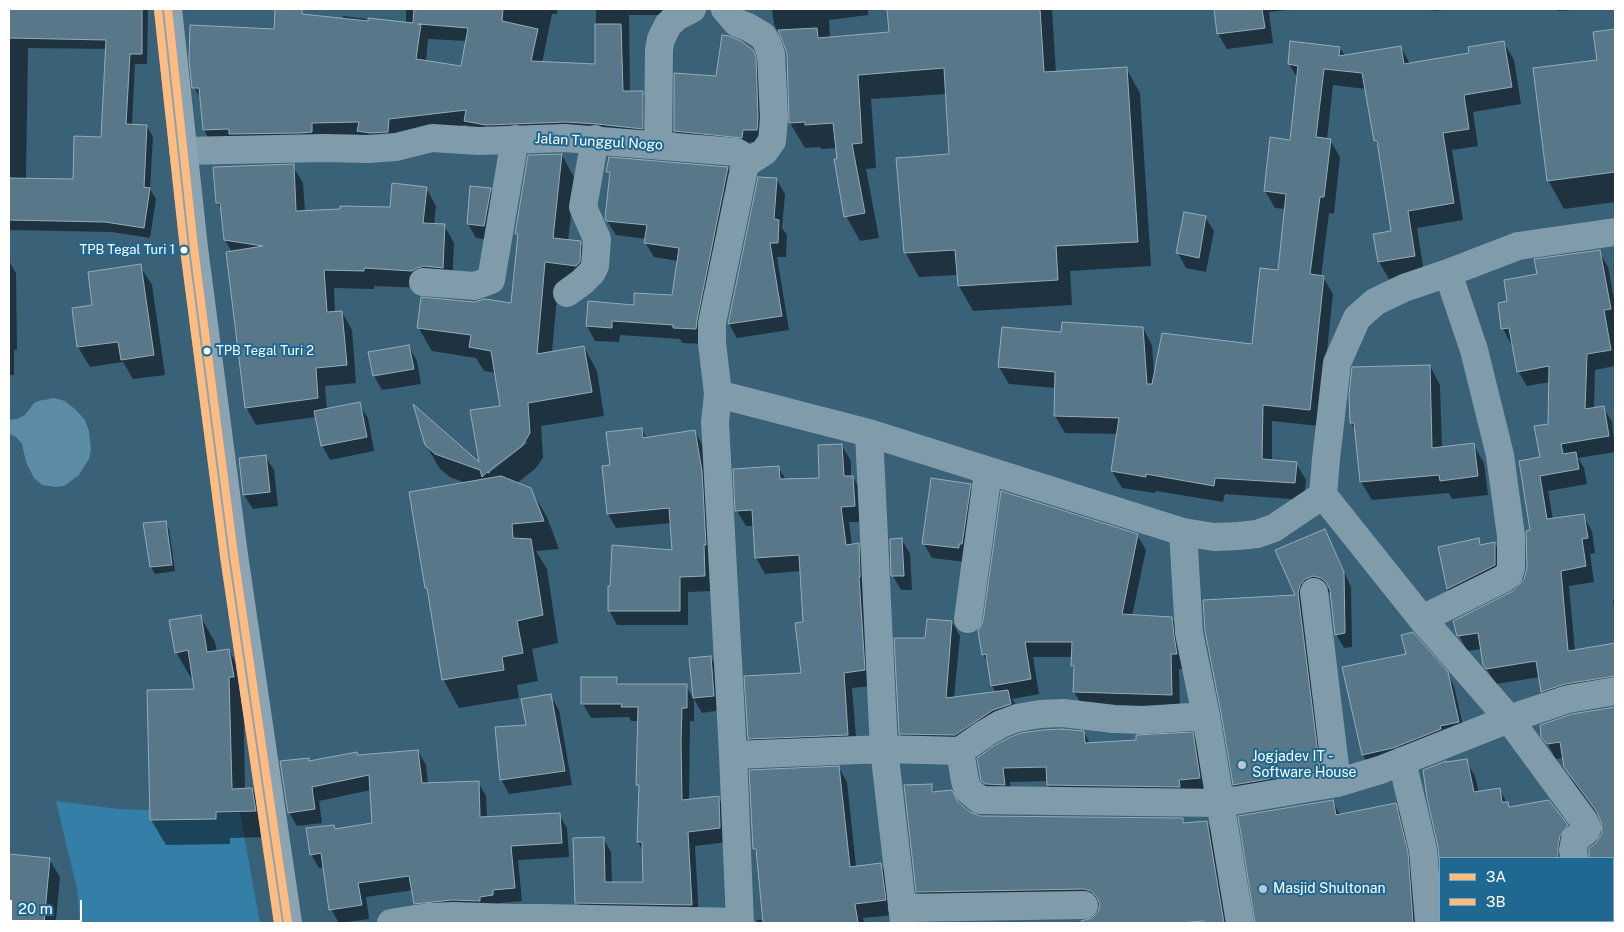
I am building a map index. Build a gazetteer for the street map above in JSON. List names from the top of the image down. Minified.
{"streets":{"street":["Jalan Tunggul Nogo"]},"places":["TPB Tegal Turi 1","TPB Tegal Turi 2","Jogjadev IT - Software House","Masjid Shultonan"],"lines":["transit line 3A","transit line 3B"],"legend":["3A","3B"],"scale_bar":"20 m"}
